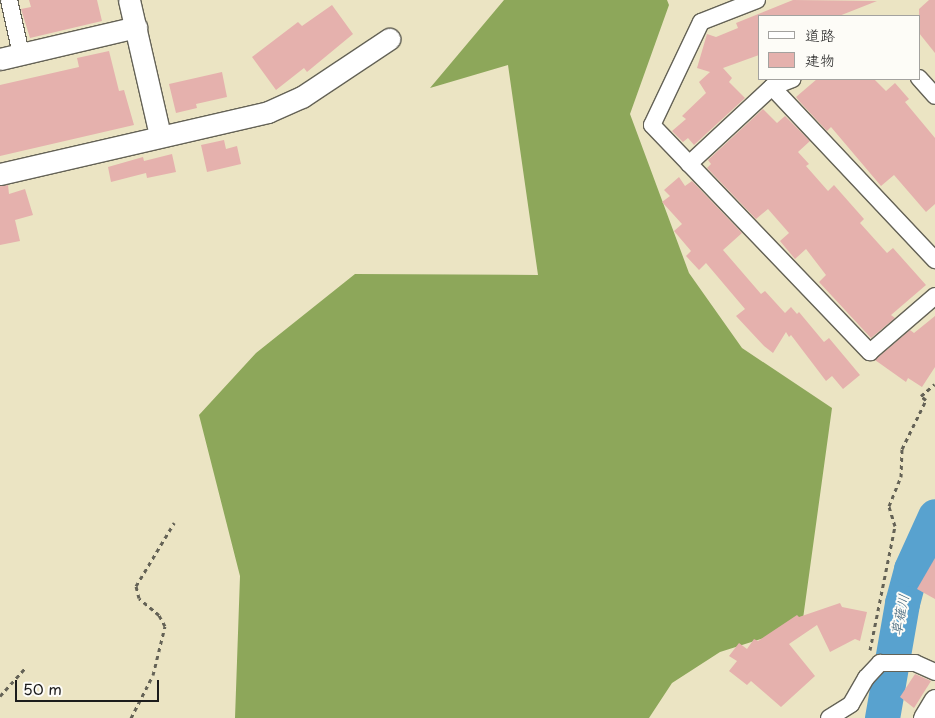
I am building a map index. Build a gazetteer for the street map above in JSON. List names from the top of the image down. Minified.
{"water":["草薙川"],"legend":["道路","建物"],"scale_bar":"50 m"}
